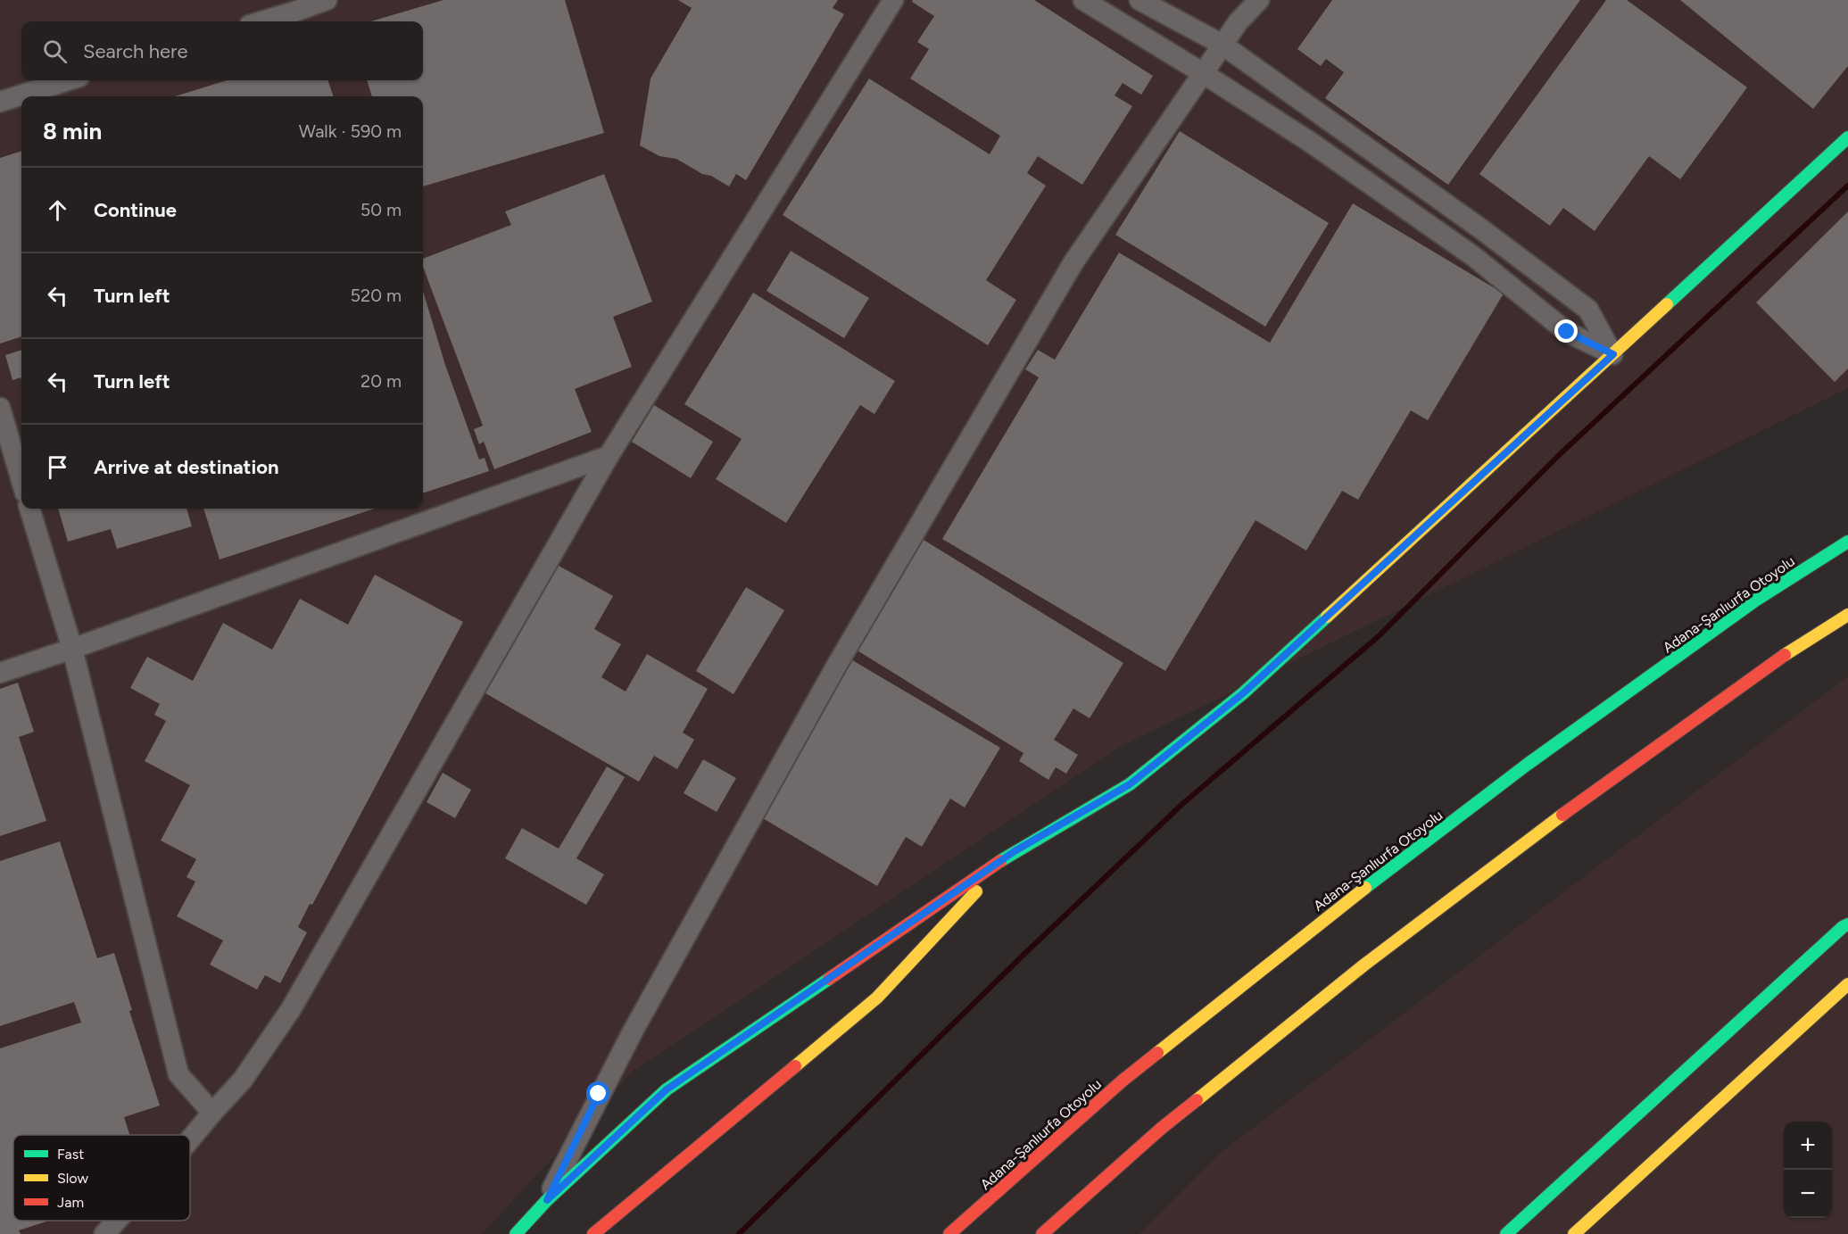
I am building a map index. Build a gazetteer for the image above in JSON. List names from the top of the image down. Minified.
{"streets":{"main road":["Adana-Şanlıurfa Otoyolu"]},"legend":["Fast","Slow","Jam"],"page":{"search":"Search here","heading":["8 min","Walk · 590 m"],"list":[["Continue","50 m"],["Turn left","520 m"],["Turn left","20 m"],"Arrive at destination"],"map_buttons":["+","−"]}}
